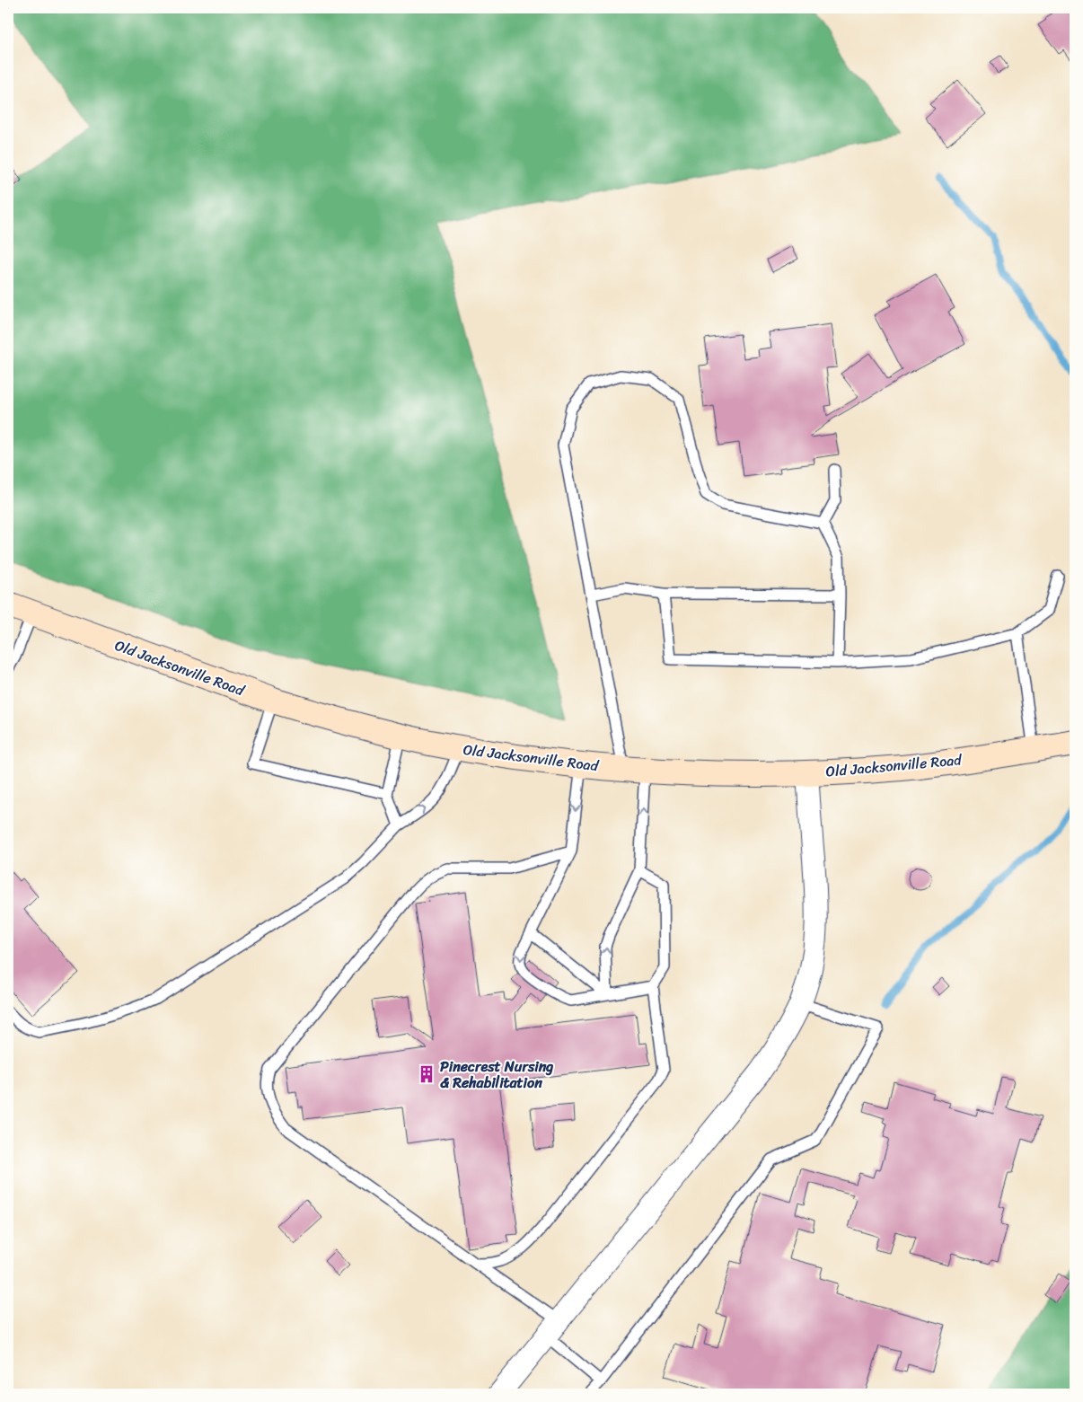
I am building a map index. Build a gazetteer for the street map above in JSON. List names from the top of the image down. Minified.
{"streets":{"main road":["Old Jacksonville Road"]},"places":{"building":["Pinecrest Nursing & Rehabilitation"]}}
